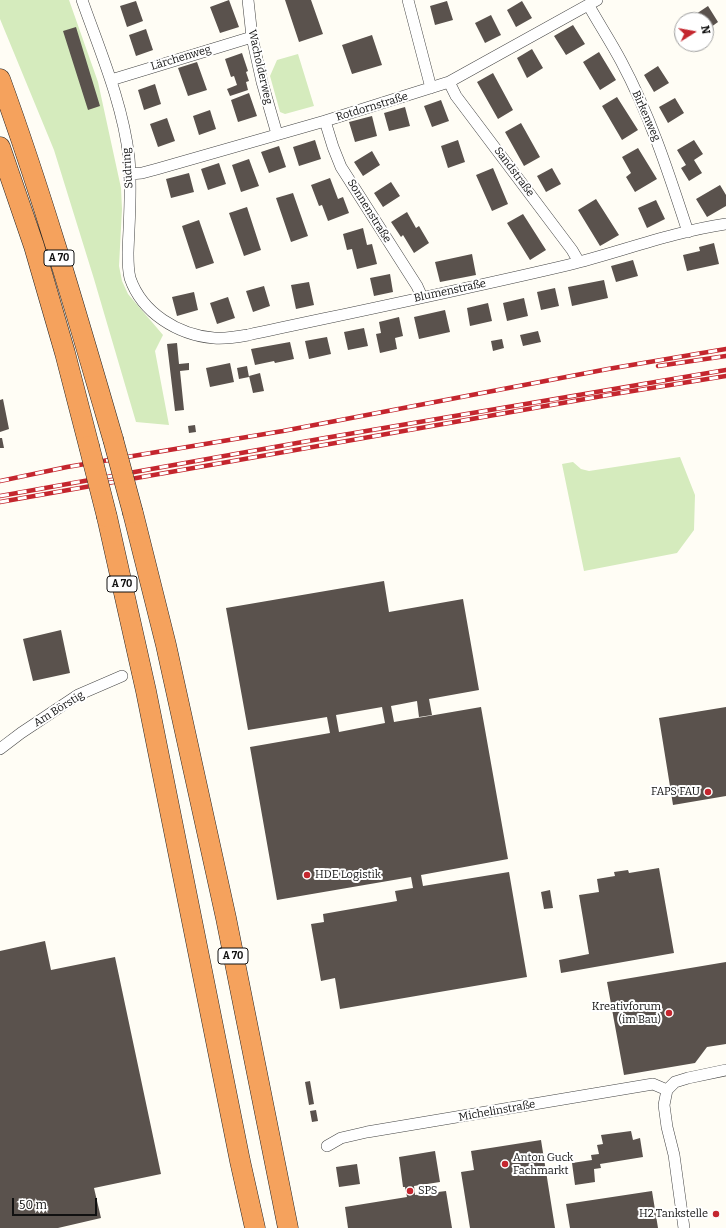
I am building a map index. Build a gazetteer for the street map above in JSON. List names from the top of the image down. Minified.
{"streets":{"highway":["A 70"],"street":["Lärchenweg","Wacholderweg","Rotdornstraße","Birkenweg","Südring","Sandstraße","Sonnenstraße","Blumenstraße","Am Börstig","Michelinstraße"]},"crossings":[["Lärchenweg","Wacholderweg"],["Lärchenweg","Südring"],["Wacholderweg","Rotdornstraße"],["Rotdornstraße","Birkenweg"],["Rotdornstraße","Südring"],["Rotdornstraße","Sandstraße"],["Rotdornstraße","Sonnenstraße"],["Birkenweg","Blumenstraße"],["Südring","Blumenstraße"],["Sandstraße","Blumenstraße"],["Sonnenstraße","Blumenstraße"]],"places":["FAPS FAU","HDE Logistik","Kreativforum (im Bau)","Anton Guck Fachmarkt","SPS","H2 Tankstelle"],"scale_bar":"50 m","north":"right"}
